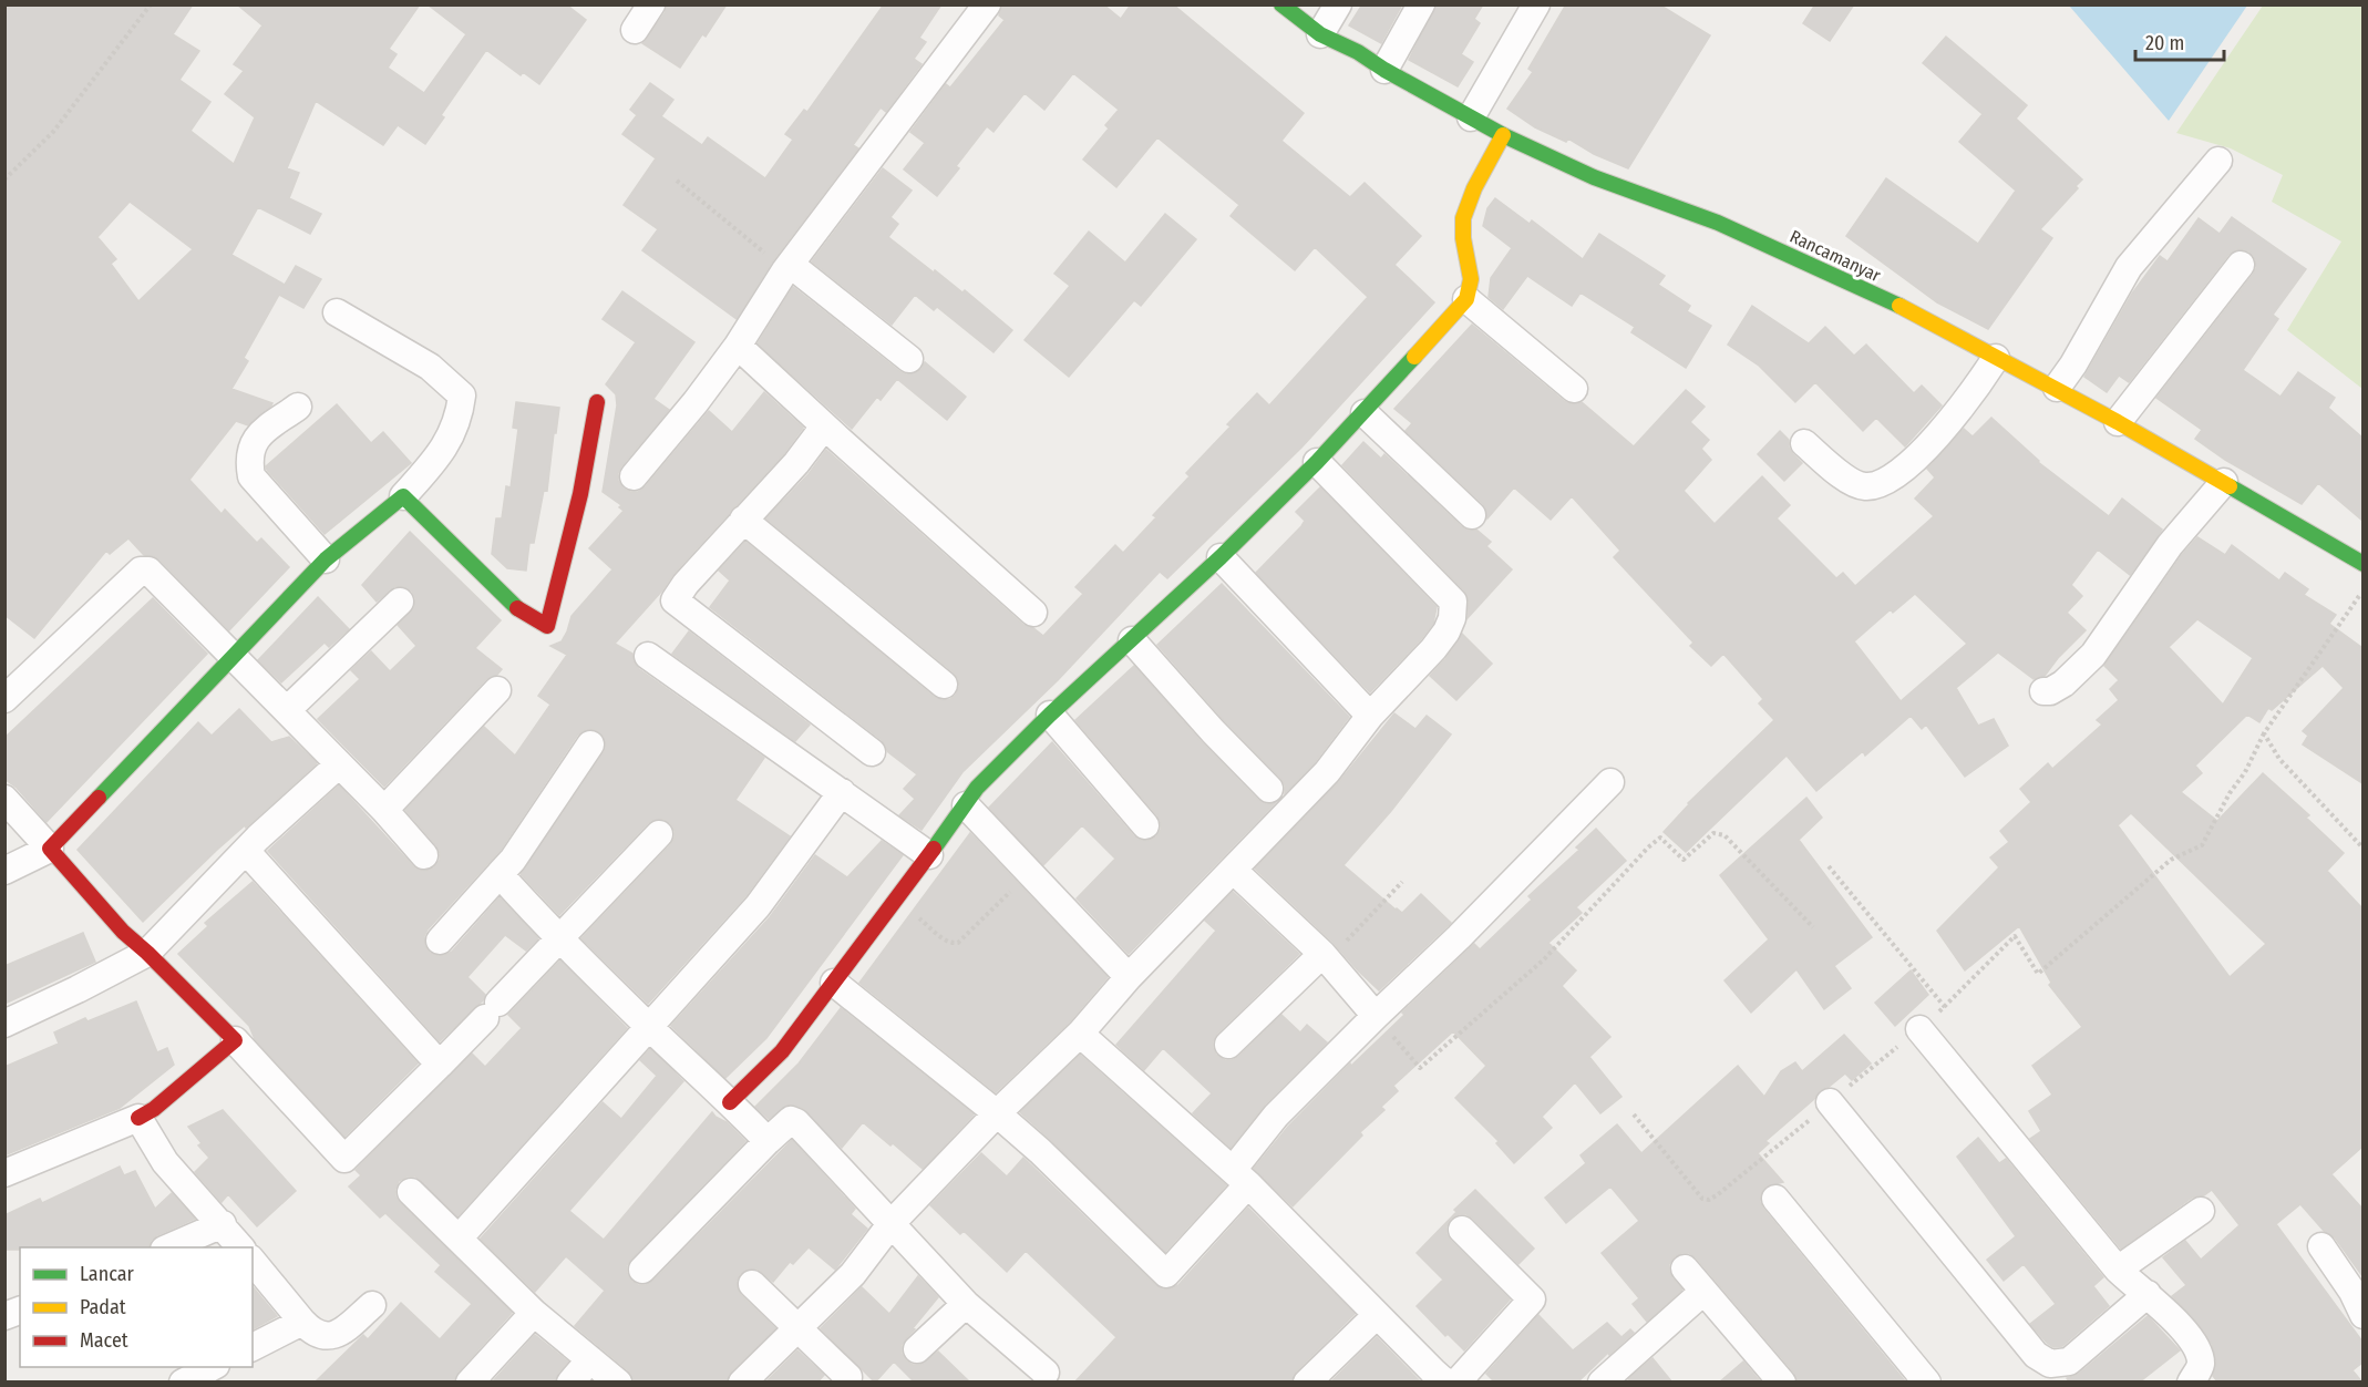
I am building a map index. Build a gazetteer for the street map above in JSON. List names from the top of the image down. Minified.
{"streets":{"street":["Rancamanyar"]},"legend":["Lancar","Padat","Macet"],"scale_bar":"20 m"}
